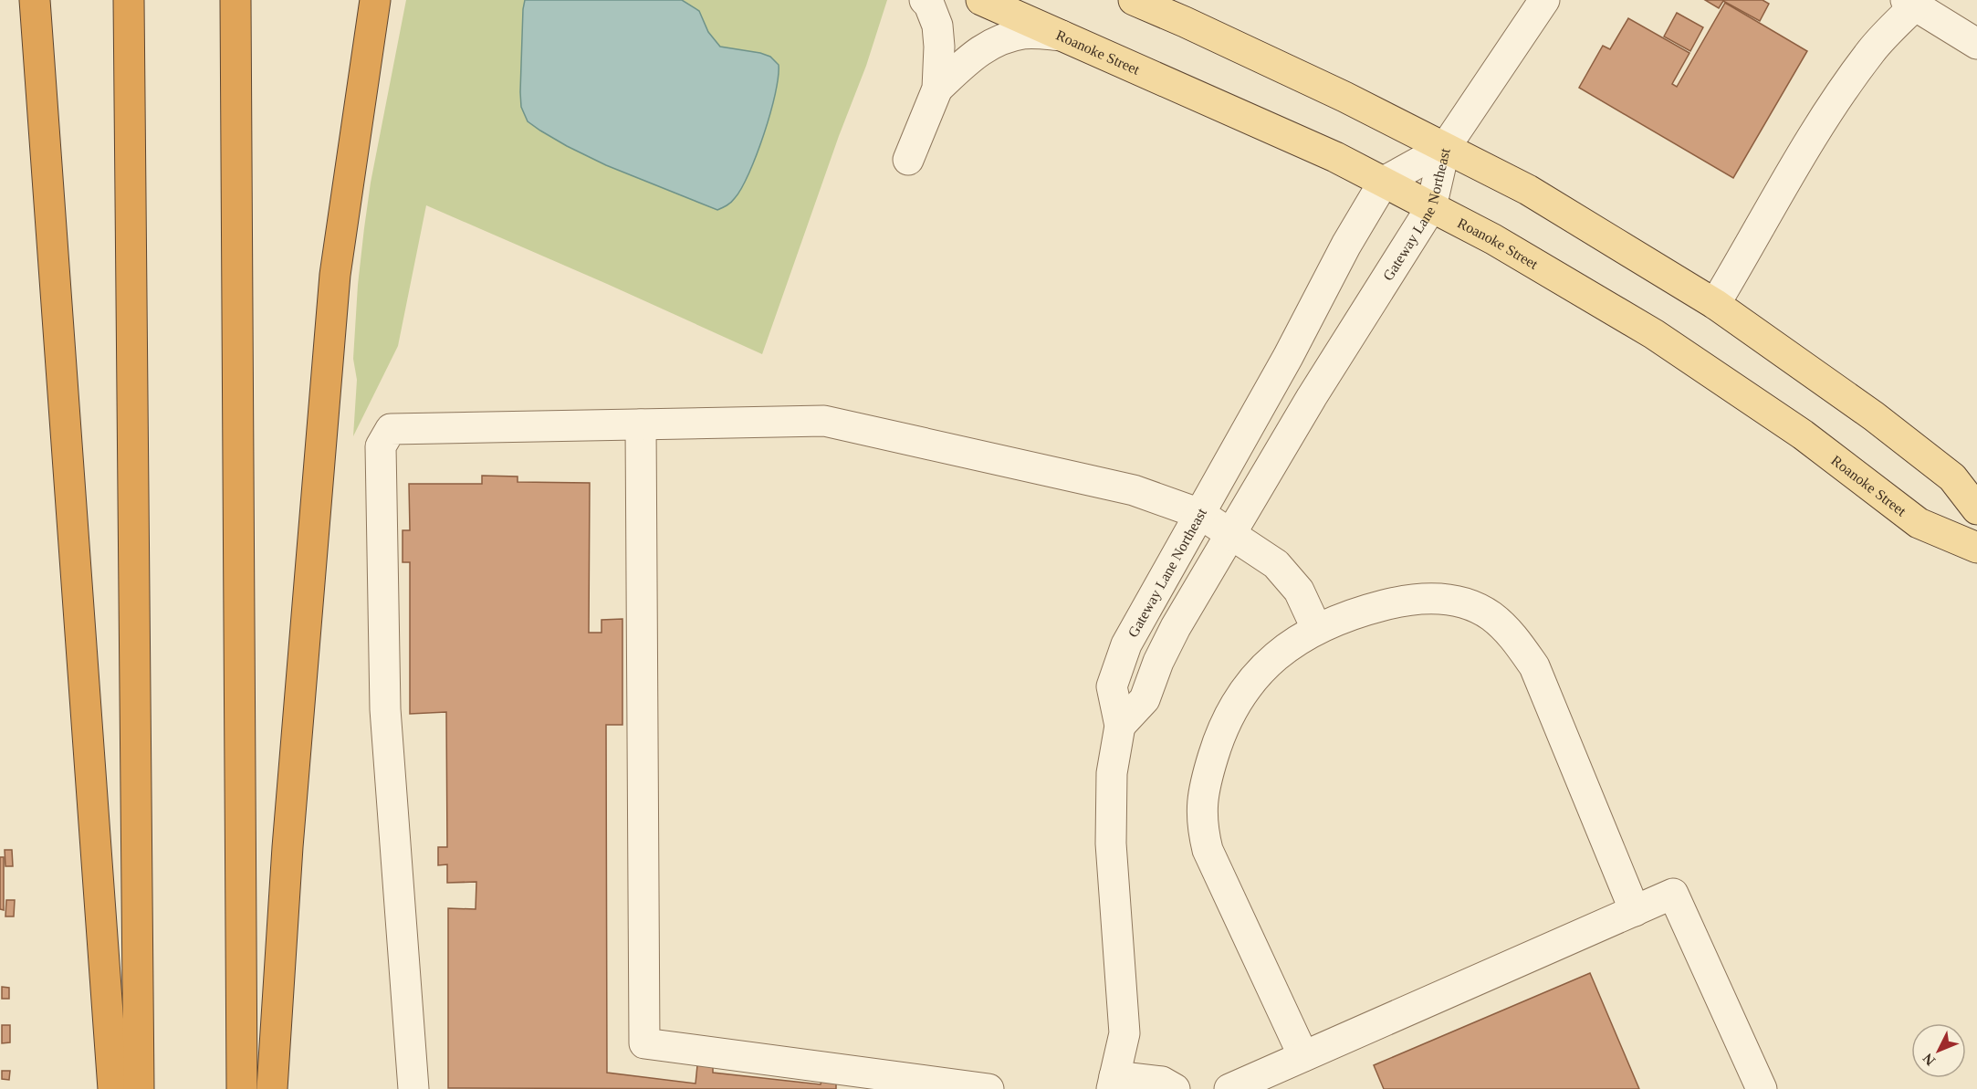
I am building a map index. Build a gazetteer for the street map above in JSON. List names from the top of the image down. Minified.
{"streets":{"main road":["Roanoke Street"],"street":["Gateway Lane Northeast"]},"crossings":[["Roanoke Street","Gateway Lane Northeast"]],"north":"bottom left"}
